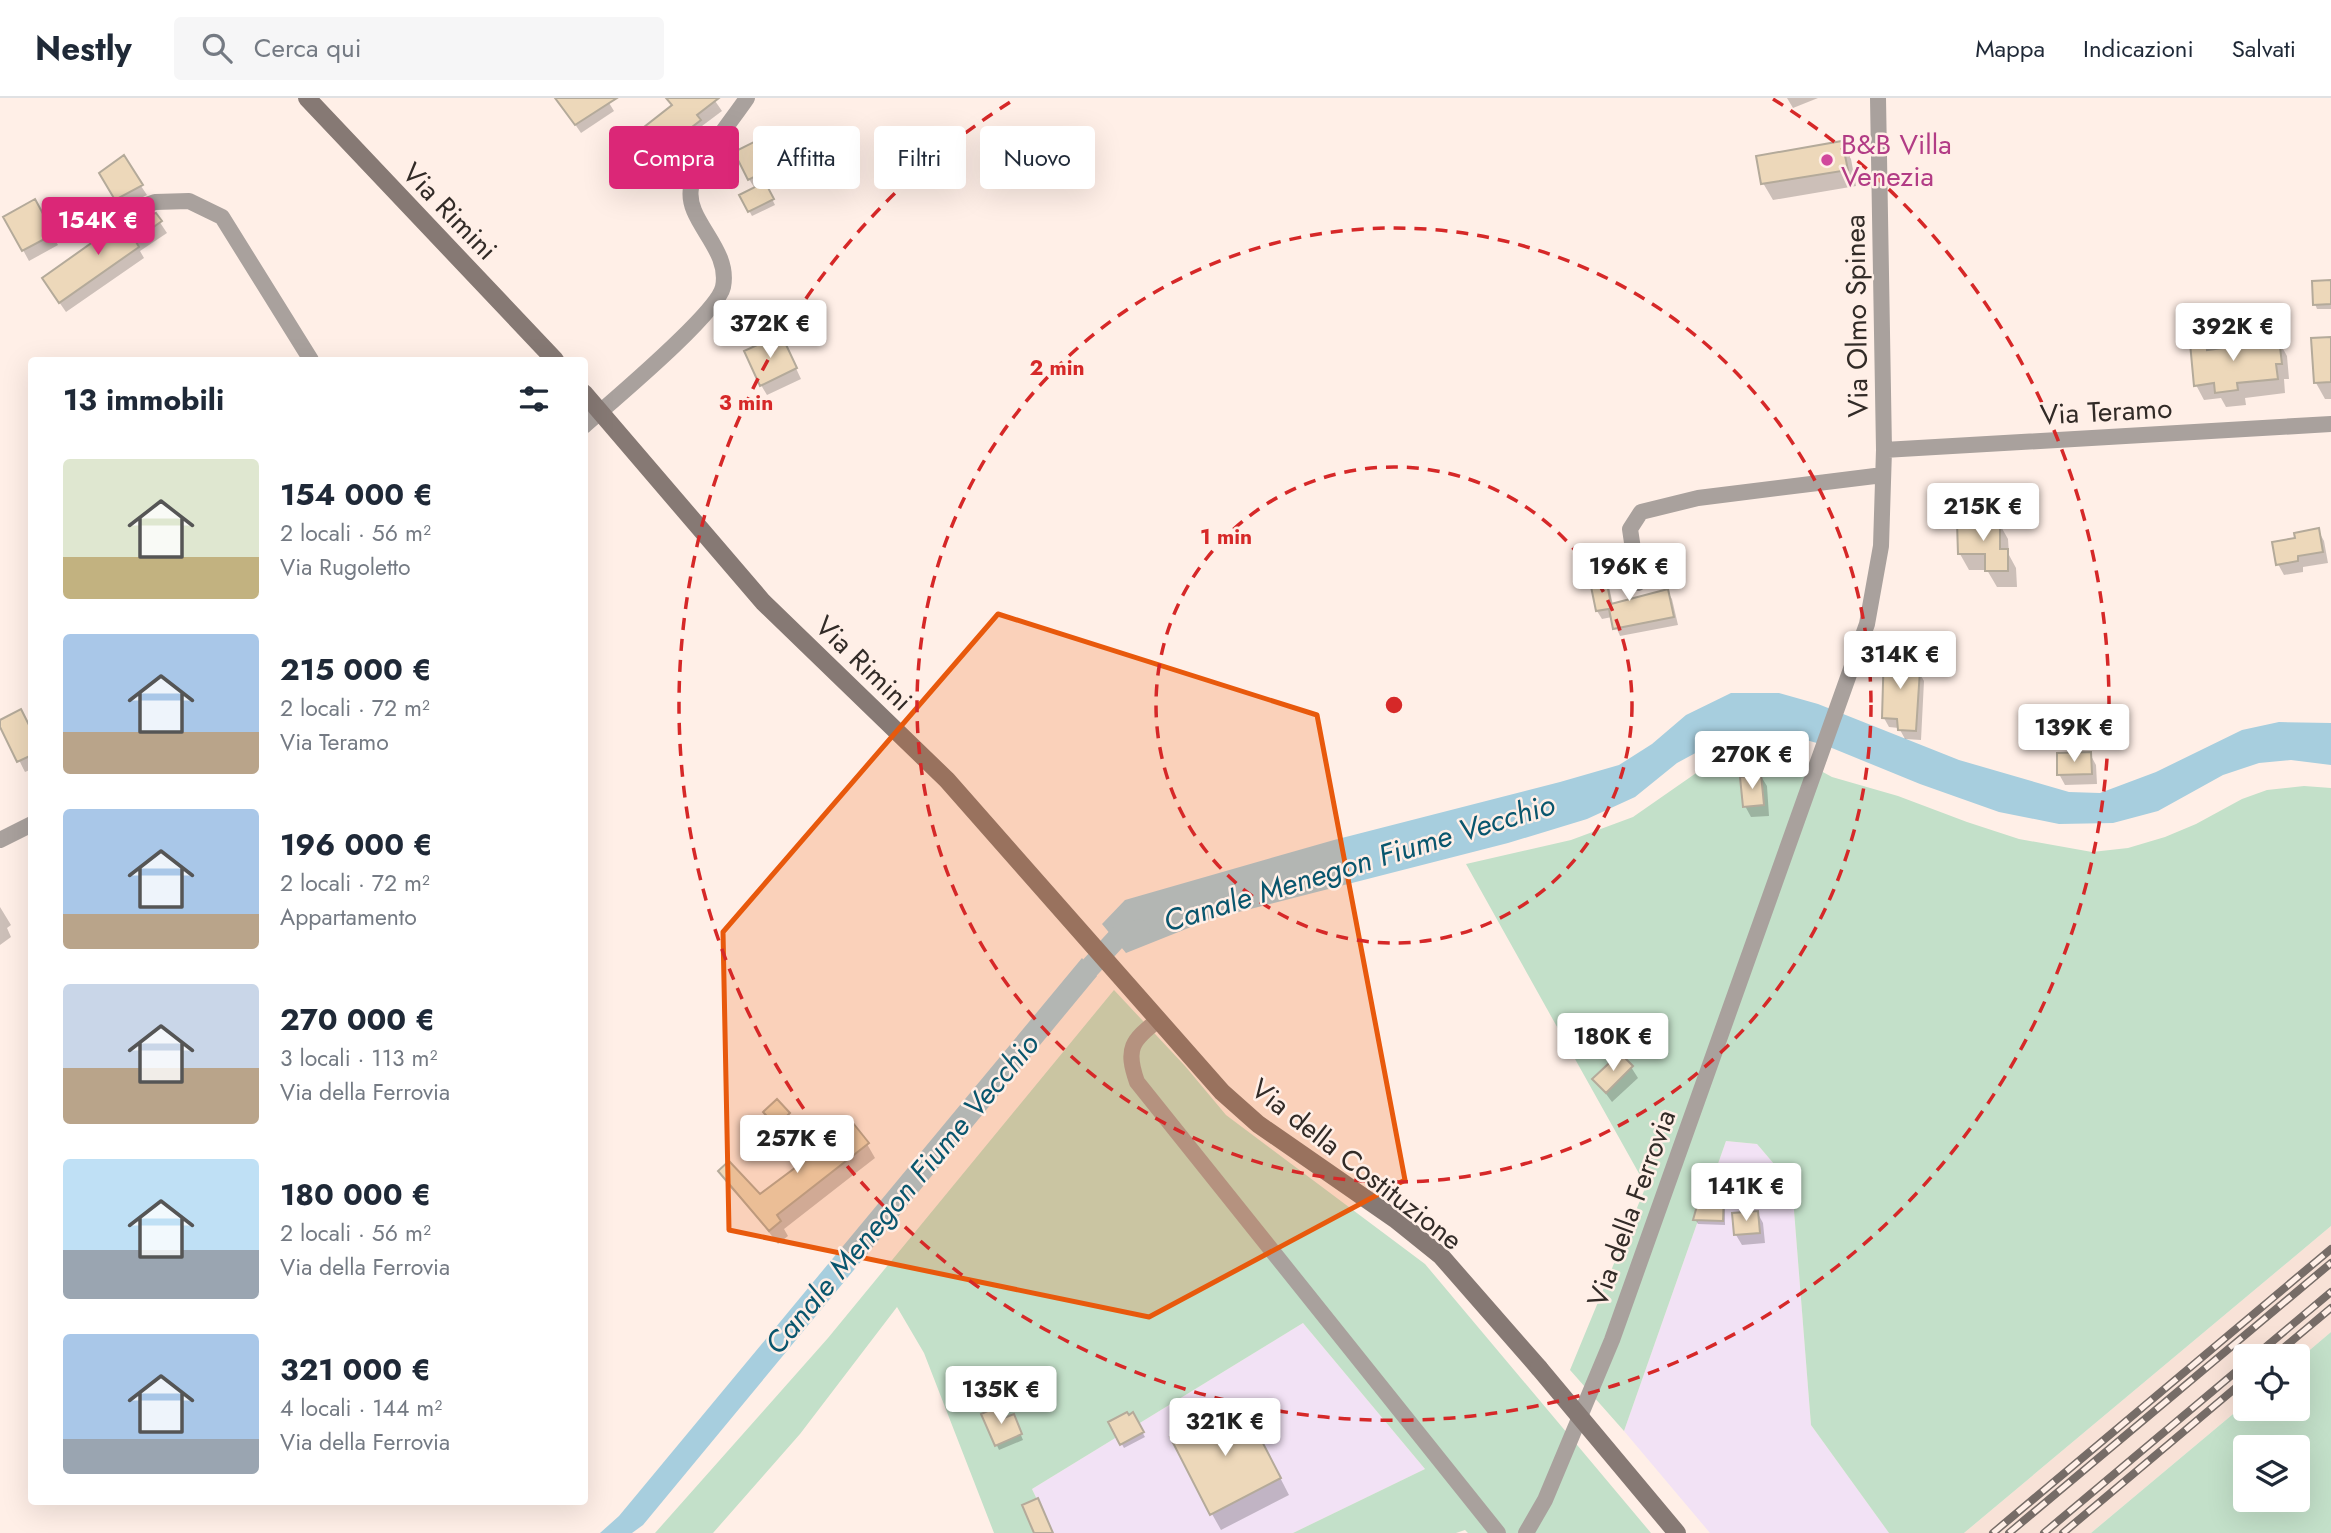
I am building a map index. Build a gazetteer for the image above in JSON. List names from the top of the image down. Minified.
{"streets":{"main road":["Via Rimini","Via della Costituzione"],"street":["Via Olmo Spinea","Via Teramo","Via della Ferrovia"]},"crossings":[["Via Rimini","Via della Costituzione"],["Via Olmo Spinea","Via Teramo"],["Via Olmo Spinea","Via della Ferrovia"],["Via Teramo","Via della Ferrovia"]],"water":["Canale Menegon Fiume Vecchio"],"places":["B&B Villa Venezia"],"page":{"header":"Nestly","search":"Cerca qui","nav":["Mappa","Indicazioni","Salvati"],"chip":["Compra","Affitta","Filtri","Nuovo"],"price":["154K €","372K €","392K €","215K €","196K €","314K €","139K €","270K €","180K €","257K €","141K €","135K €","321K €"],"heading":"13 immobili","list":[{"name":"154 000 €","note":"2 locali · 56 m² · Via Rugoletto"},{"name":"215 000 €","note":"2 locali · 72 m² · Via Teramo"},{"name":"196 000 €","note":"2 locali · 72 m² · Appartamento"},{"name":"270 000 €","note":"3 locali · 113 m² · Via della Ferrovia"},{"name":"180 000 €","note":"2 locali · 56 m² · Via della Ferrovia"},{"name":"321 000 €","note":"4 locali · 144 m² · Via della Ferrovia"}]},"rings":["2 min","3 min","1 min"]}
